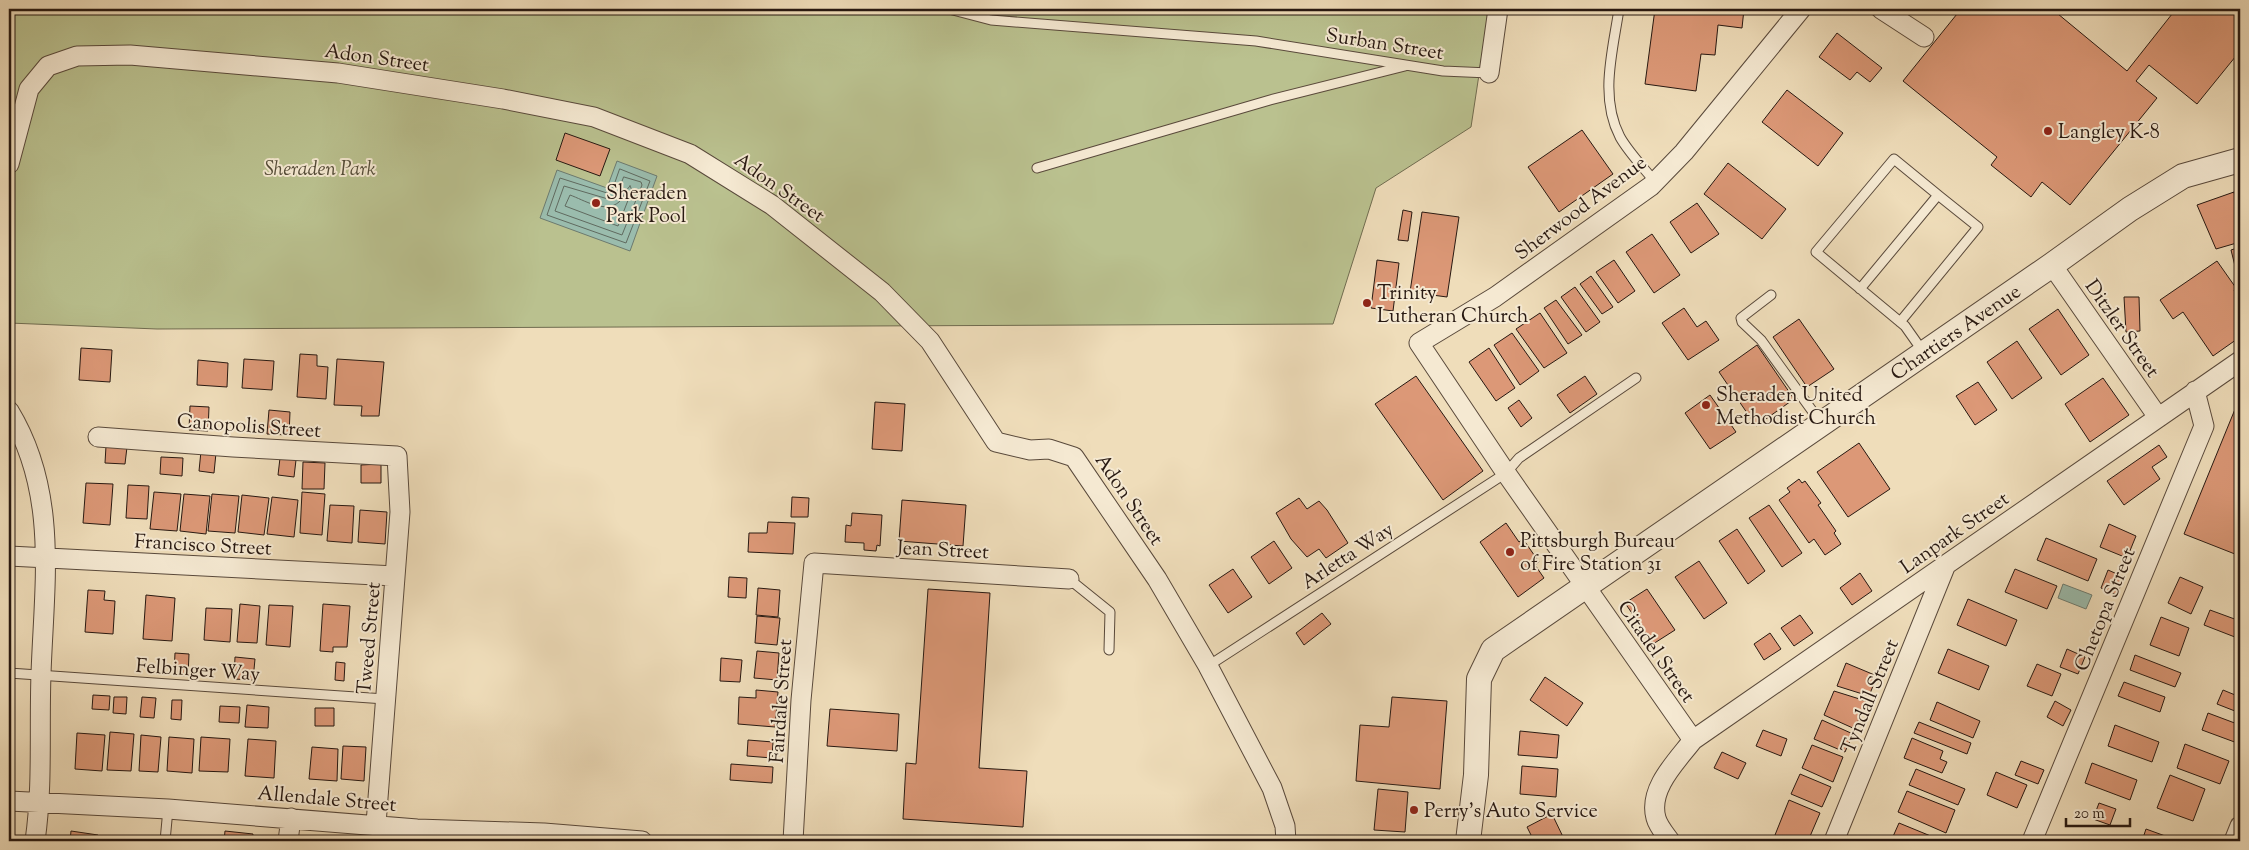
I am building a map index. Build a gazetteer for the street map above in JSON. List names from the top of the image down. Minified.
{"streets":{"street":["Adon Street","Sherwood Avenue","Ditzler Street","Chartiers Avenue","Canopolis Street","Lanpark Street","Francisco Street","Jean Street","Chetopa Street","Tweed Street","Citadel Street","Tyndall Street","Fairdale Street","Allendale Street"],"lane":["Surban Street","Arletta Way","Felbinger Way"]},"crossings":[["Adon Street","Arletta Way"],["Sherwood Avenue","Citadel Street"],["Ditzler Street","Chartiers Avenue"],["Ditzler Street","Lanpark Street"],["Chartiers Avenue","Citadel Street"],["Canopolis Street","Tweed Street"],["Lanpark Street","Chetopa Street"],["Lanpark Street","Citadel Street"],["Lanpark Street","Tyndall Street"],["Francisco Street","Tweed Street"],["Jean Street","Fairdale Street"],["Arletta Way","Citadel Street"],["Tweed Street","Felbinger Way"],["Tweed Street","Allendale Street"]],"parks":["Sheraden Park"],"places":["Langley K-8","Sheraden Park Pool","Trinity Lutheran Church","Sheraden United Methodist Church","Pittsburgh Bureau of Fire Station 31","Perry's Auto Service"],"scale_bar":"20 m"}
